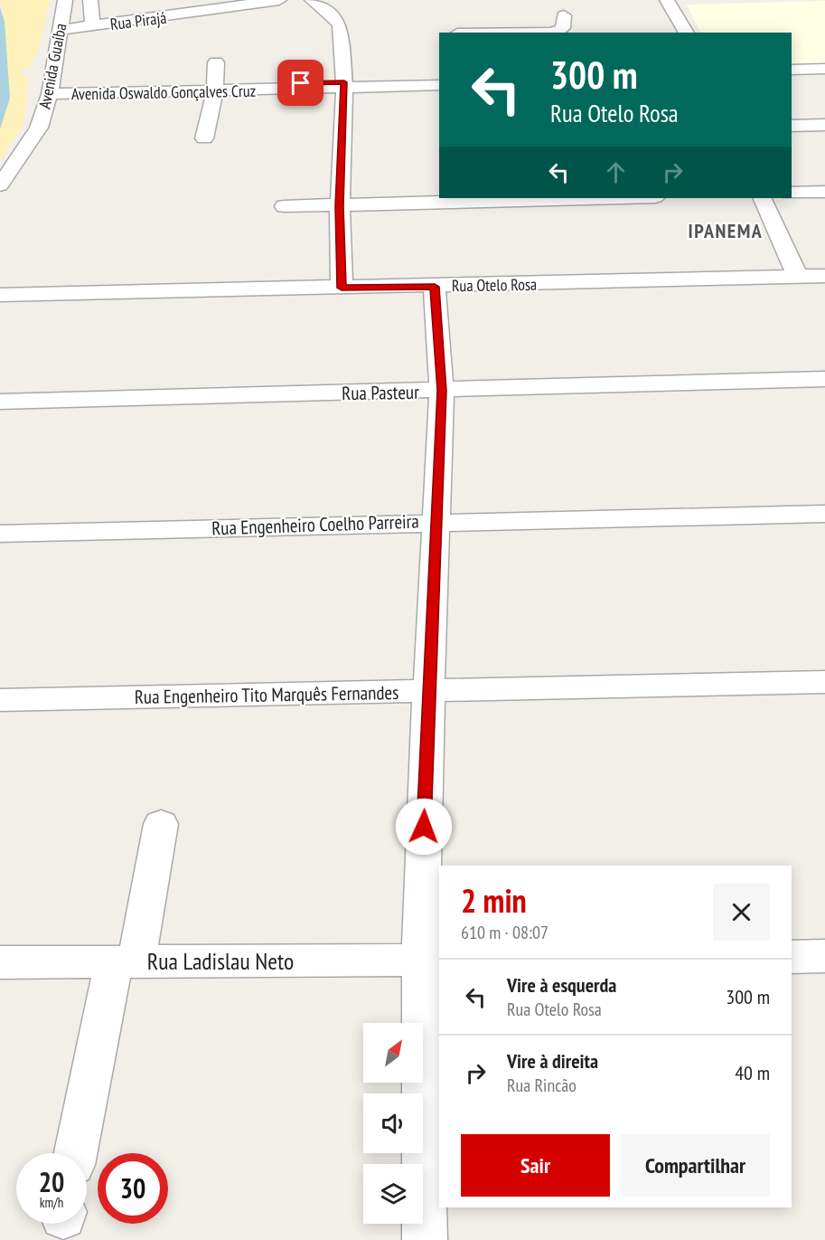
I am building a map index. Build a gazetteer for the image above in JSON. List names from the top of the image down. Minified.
{"streets":{"street":["Rua Pirajá","Avenida Guaíba","Avenida Oswaldo Gonçalves Cruz","Rua Otelo Rosa","Rua Pasteur","Rua Engenheiro Coelho Parreira","Rua Engenheiro Tito Marquês Fernandes","Rua Ladislau Neto"]},"crossings":[["Rua Pirajá","Avenida Guaíba"],["Avenida Guaíba","Avenida Oswaldo Gonçalves Cruz"]],"districts":["IPANEMA"],"north":"top right","page":{"turn":["300 m","Rua Otelo Rosa"],"heading":["2 min","610 m · 08:07"],"list":[{"name":"Vire à esquerda","note":"Rua Otelo Rosa","value":"300 m"},{"name":"Vire à direita","note":"Rua Rincão","value":"40 m"}],"buttons":["Sair","Compartilhar"],"speed":"20 km/h","limit":"30"}}
